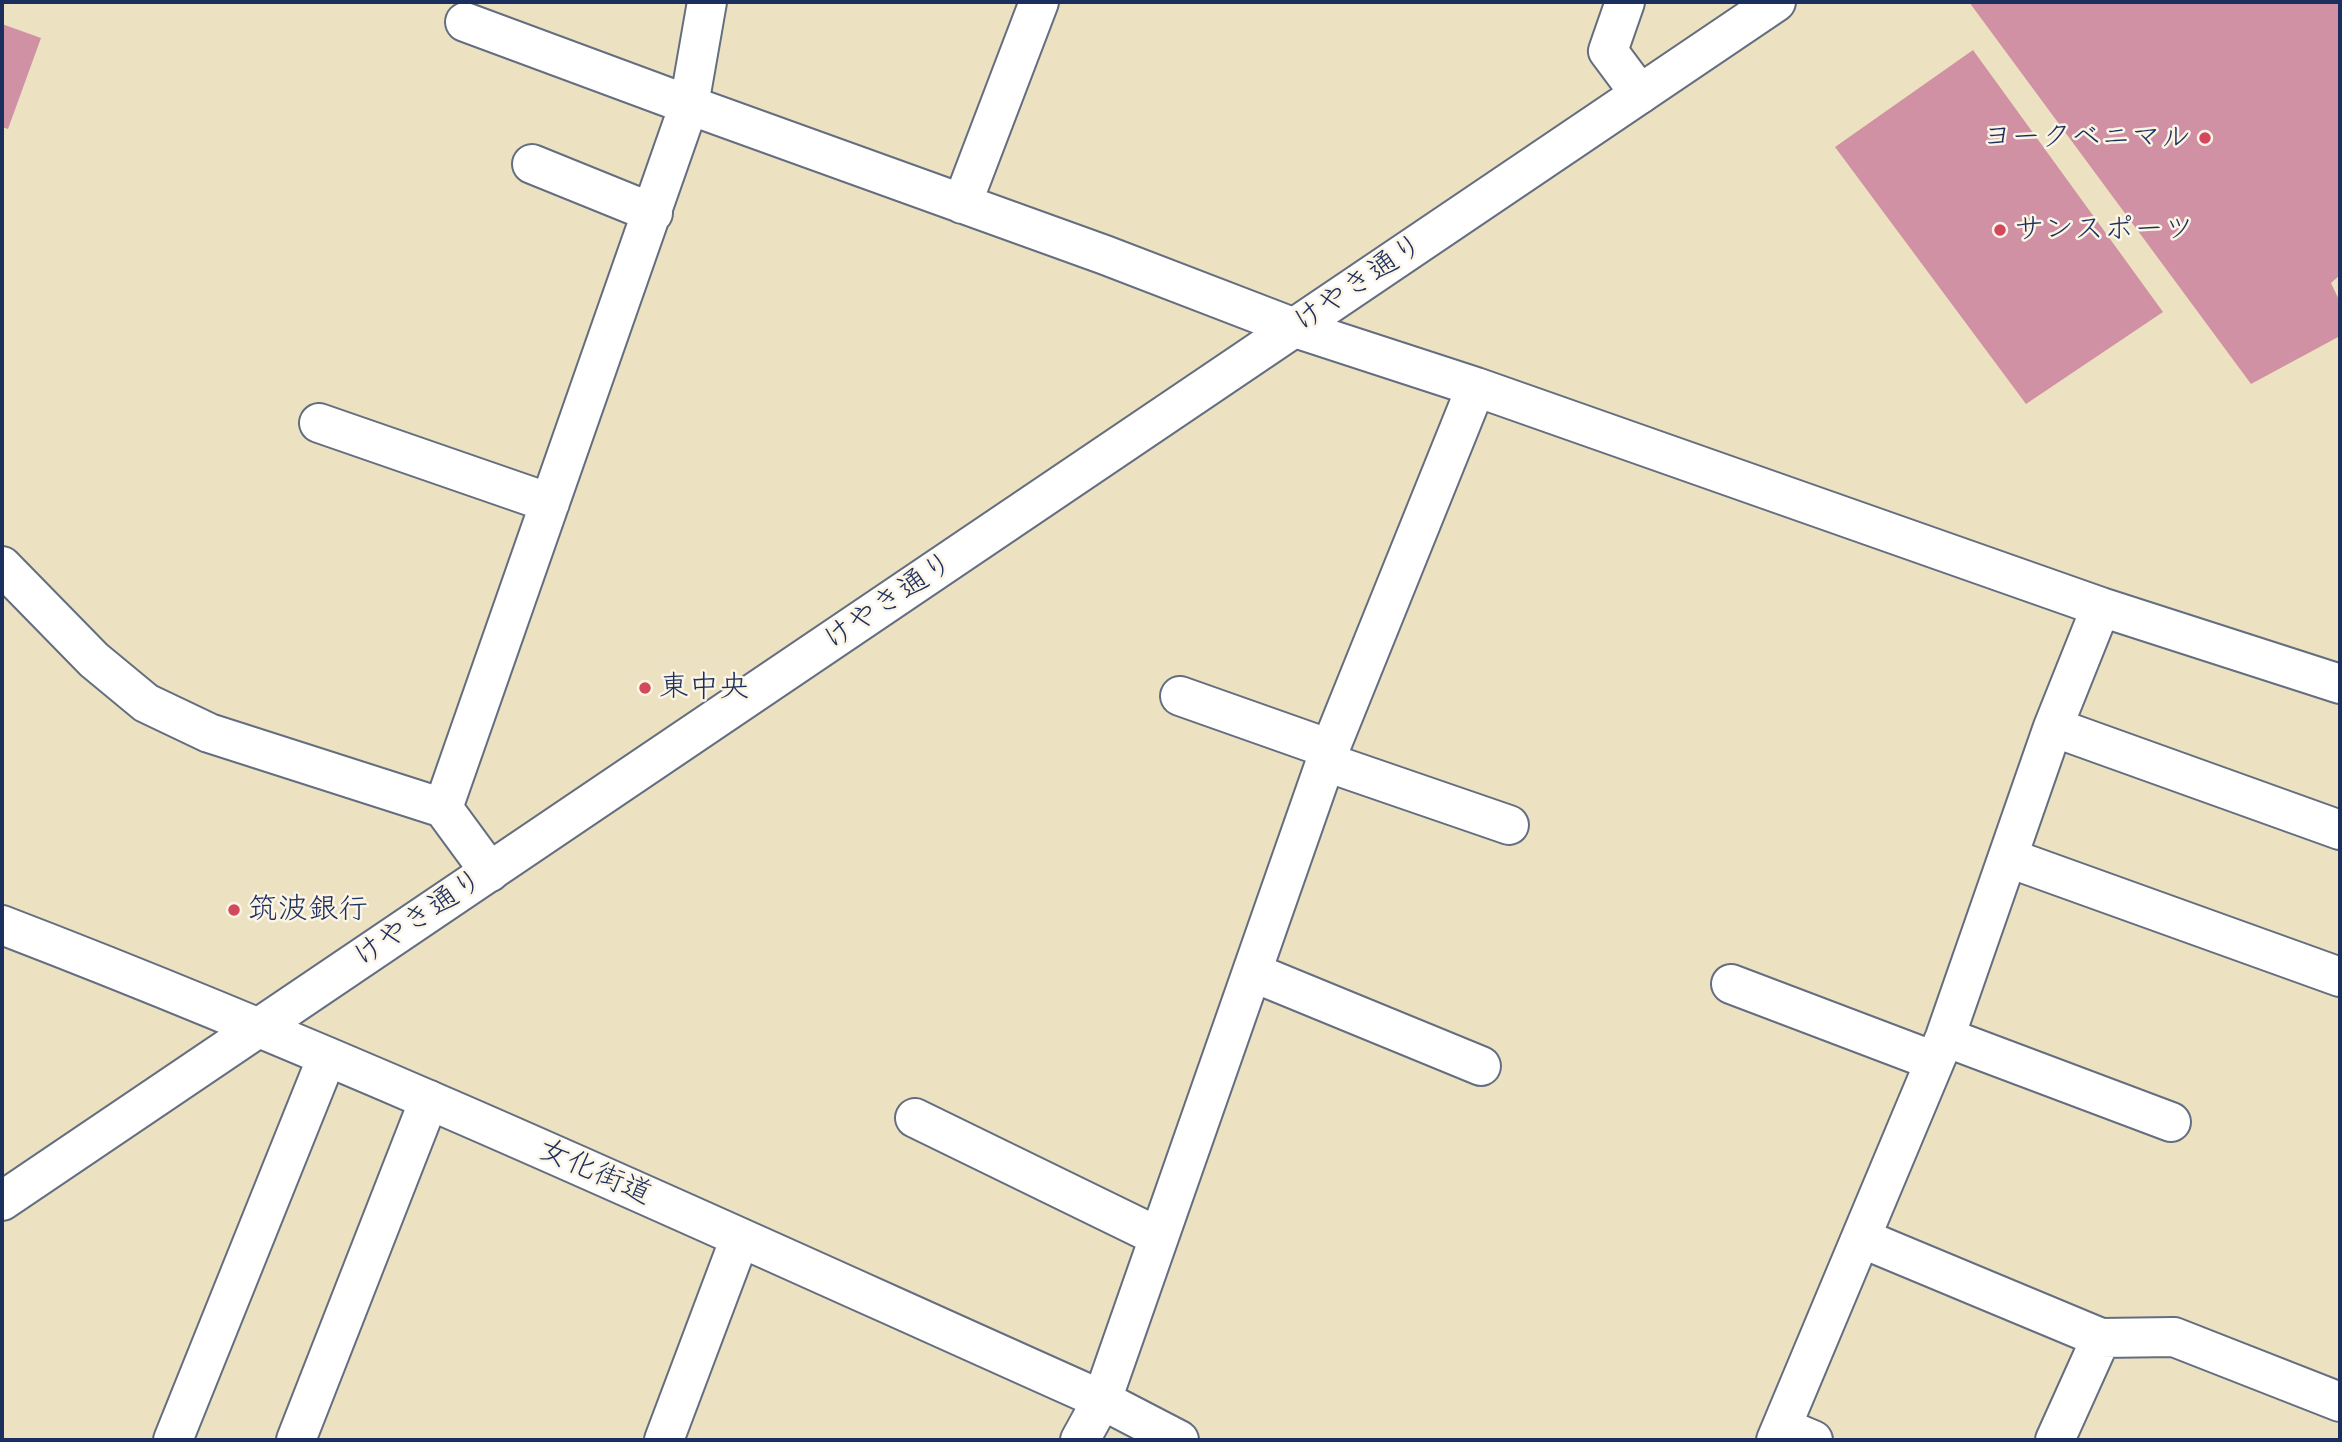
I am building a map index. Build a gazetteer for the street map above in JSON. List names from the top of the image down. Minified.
{"streets":{"street":["けやき通り","女化街道"]},"crossings":[["けやき通り","女化街道"]],"places":["ヨークベニマル","サンスポーツ","東中央","筑波銀行"]}
